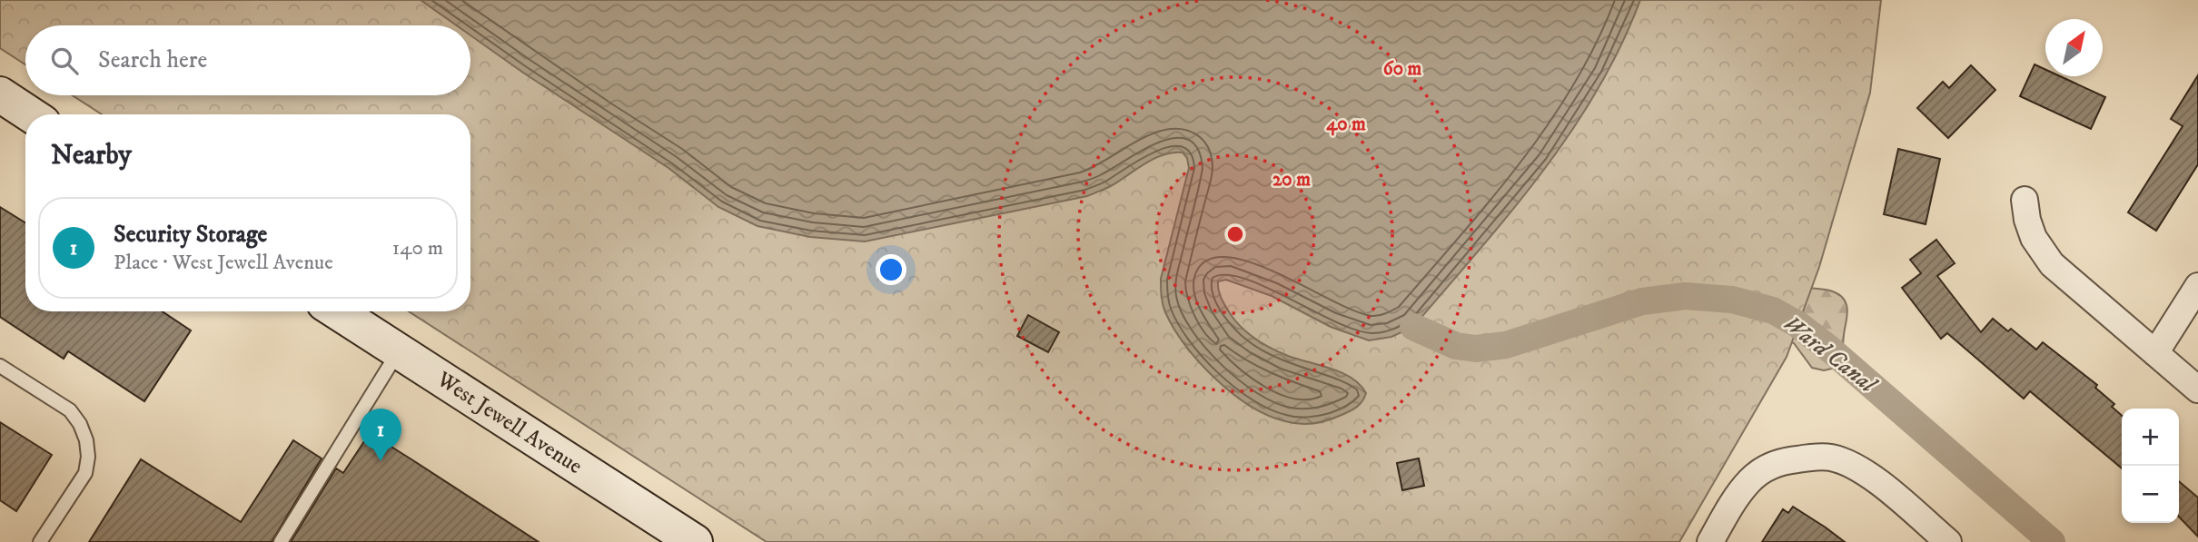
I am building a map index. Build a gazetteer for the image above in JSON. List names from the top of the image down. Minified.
{"streets":{"main road":["West Jewell Avenue"]},"water":["Ward Canal"],"north":"top right","page":{"search":"Search here","heading":"Nearby","list":[{"mark":"1","name":"Security Storage","note":"Place · West Jewell Avenue","value":"140 m"}],"map_buttons":["+","−"],"pins":"1"},"rings":["60 m","40 m","20 m"]}
